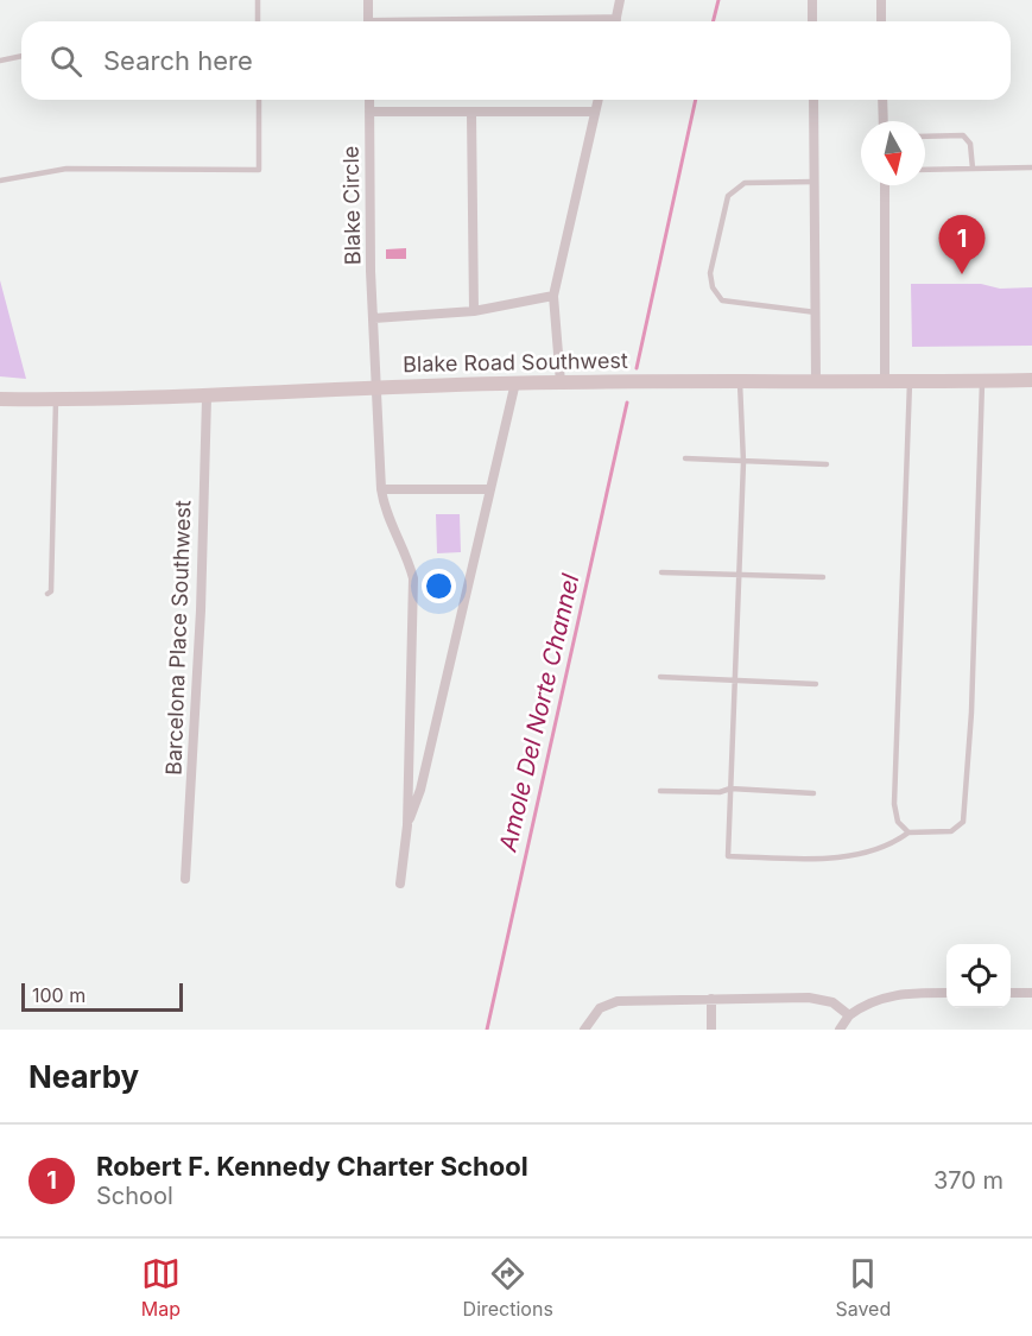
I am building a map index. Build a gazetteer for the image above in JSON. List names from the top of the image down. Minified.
{"streets":{"main road":["Blake Road Southwest"],"street":["Blake Circle","Barcelona Place Southwest"]},"crossings":[["Blake Circle","Blake Road Southwest"],["Blake Road Southwest","Barcelona Place Southwest"]],"water":["Amole Del Norte Channel"],"scale_bar":"100 m","north":"bottom","page":{"search":"Search here","pins":"1","scale":"100 m","heading":"Nearby","list":[{"mark":"1","name":"Robert F. Kennedy Charter School","note":"School","value":"370 m"}],"nav":["Map","Directions","Saved"]}}
